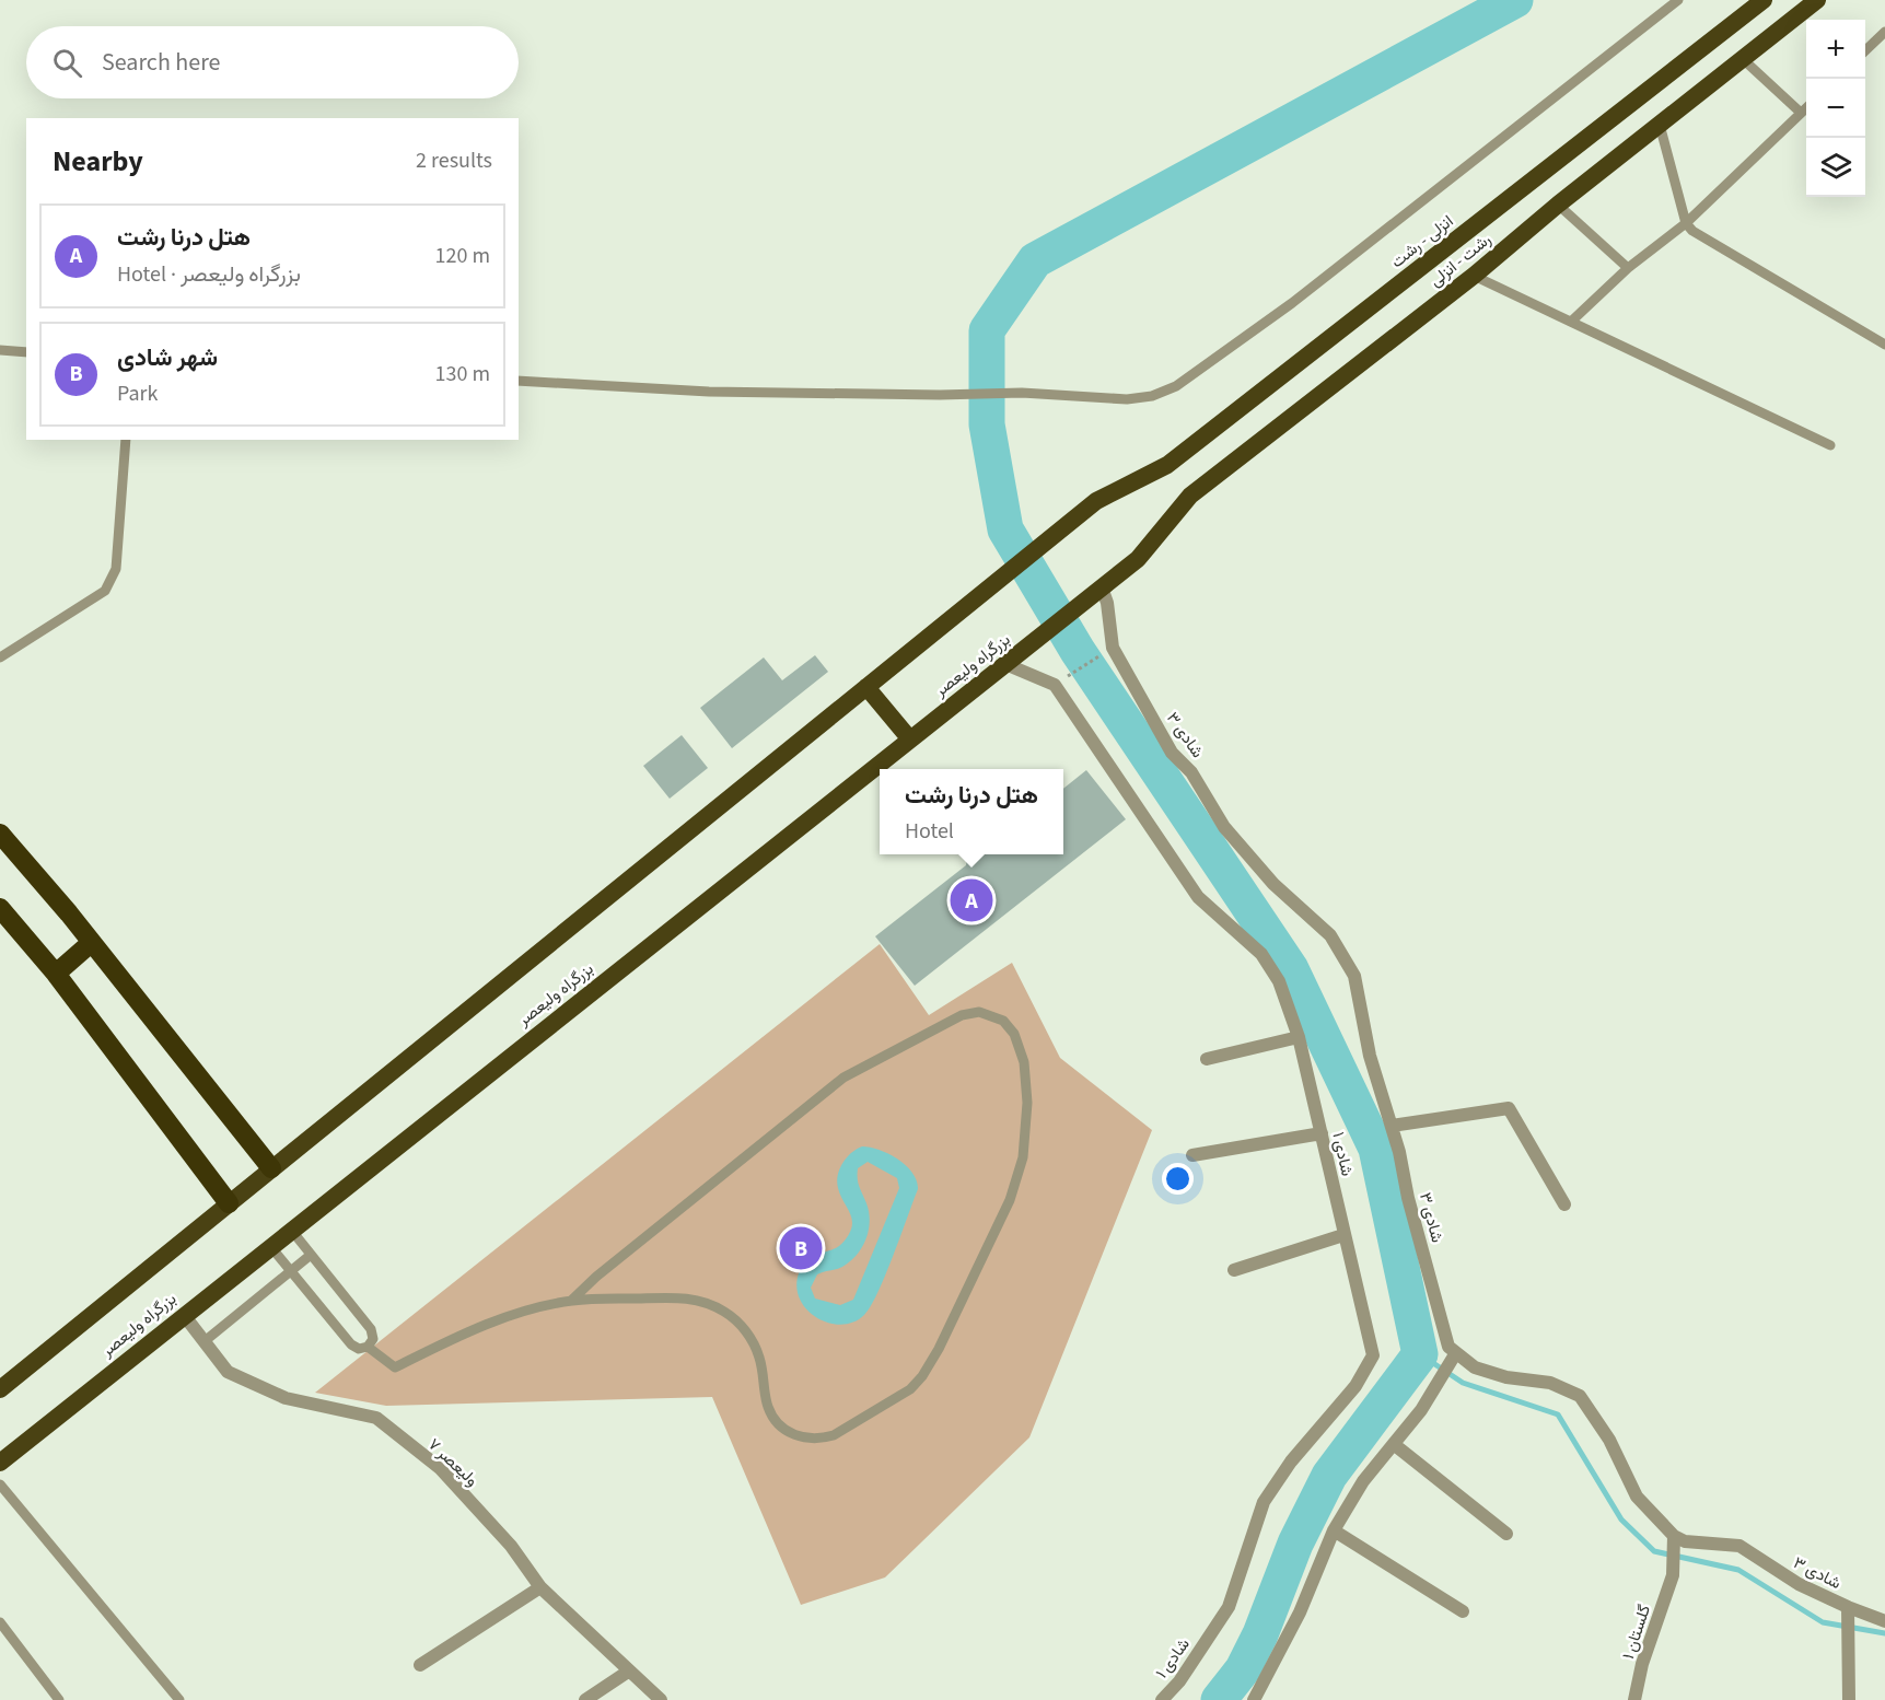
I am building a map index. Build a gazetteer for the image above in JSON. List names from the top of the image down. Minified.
{"streets":{"highway":["انزلی - رشت","رشت - انزلی","بزرگراه ولیعصر"],"street":["شادی ۳","شادی ۱","ولیعصر ۷","گلستان ۱"]},"crossings":[["رشت - انزلی","بزرگراه ولیعصر"],["بزرگراه ولیعصر","شادی ۳"],["بزرگراه ولیعصر","ولیعصر ۷"],["شادی ۳","گلستان ۱"]],"page":{"map_buttons":["+","−"],"search":"Search here","heading":["Nearby","2 results"],"list":[{"mark":"A","name":"هتل درنا رشت","note":"Hotel · بزرگراه ولیعصر","value":"120 m"},{"mark":"B","name":"شهر شادی","note":"Park","value":"130 m"}],"popup":["هتل درنا رشت","Hotel"],"pins":["A","B"]}}
